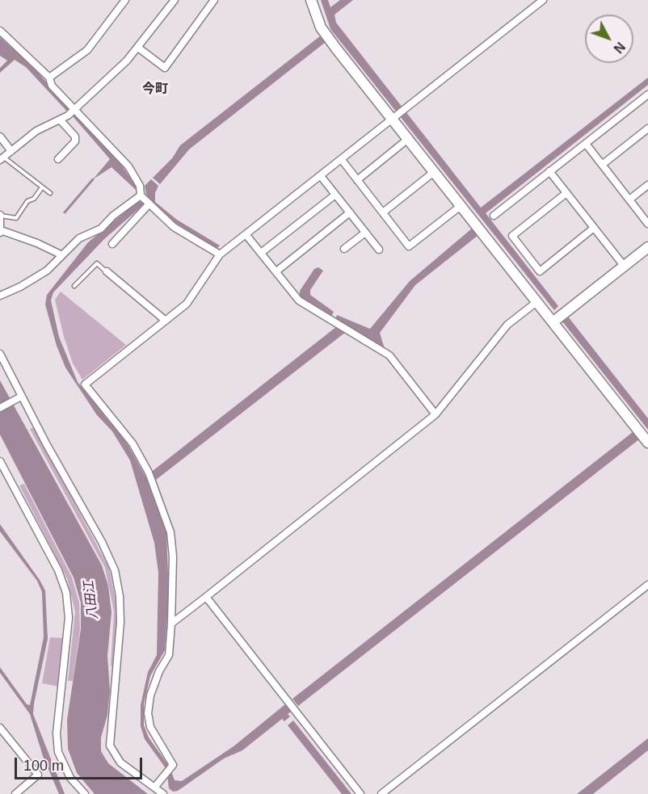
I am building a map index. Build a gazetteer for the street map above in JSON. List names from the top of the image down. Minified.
{"districts":["今町"],"water":["八田江"],"scale_bar":"100 m","north":"bottom right"}
